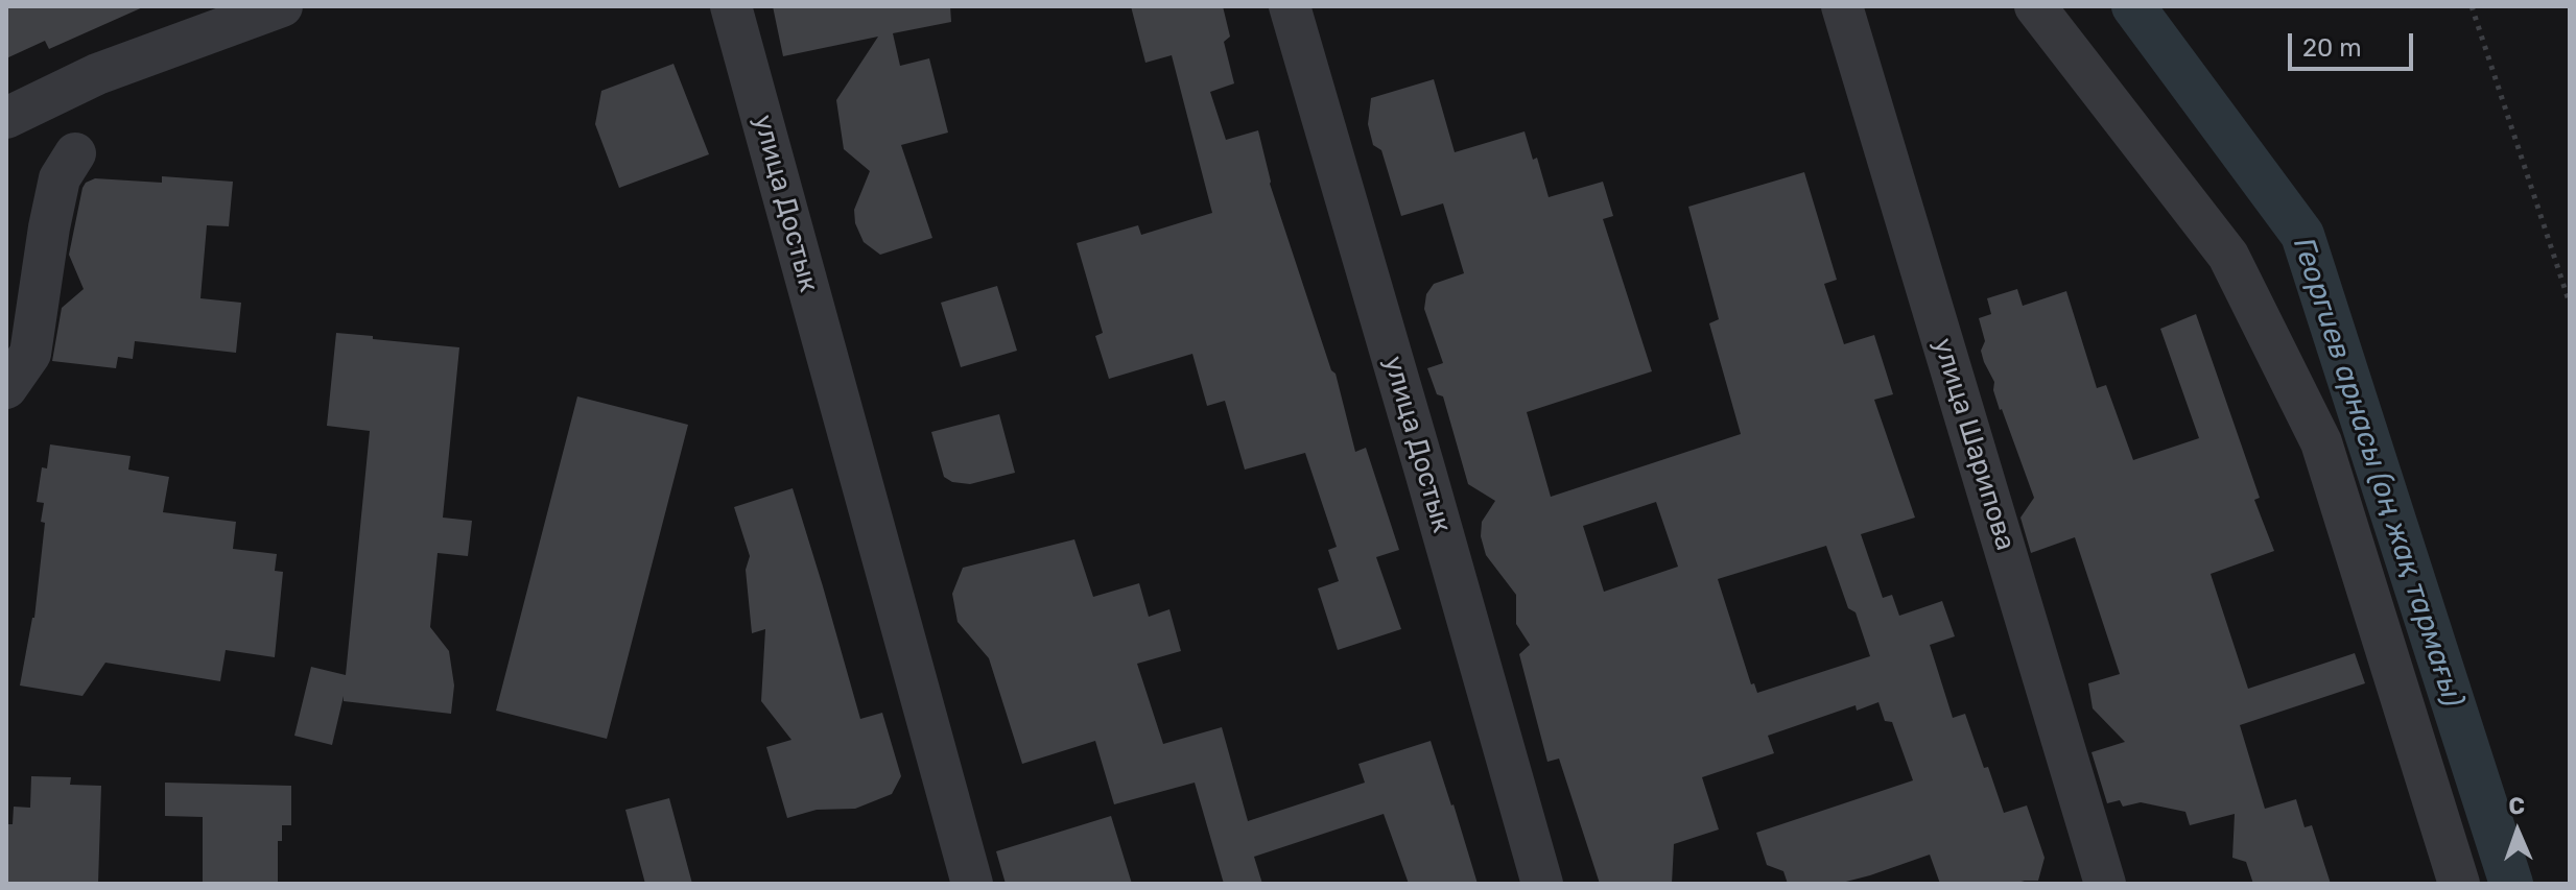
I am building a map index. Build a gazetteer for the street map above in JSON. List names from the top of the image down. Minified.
{"streets":{"street":["улица Достык","улица Шарипова"]},"water":["Георгиев арнасы (оң жақ тармағы)"],"scale_bar":"20 m","north":"top"}
